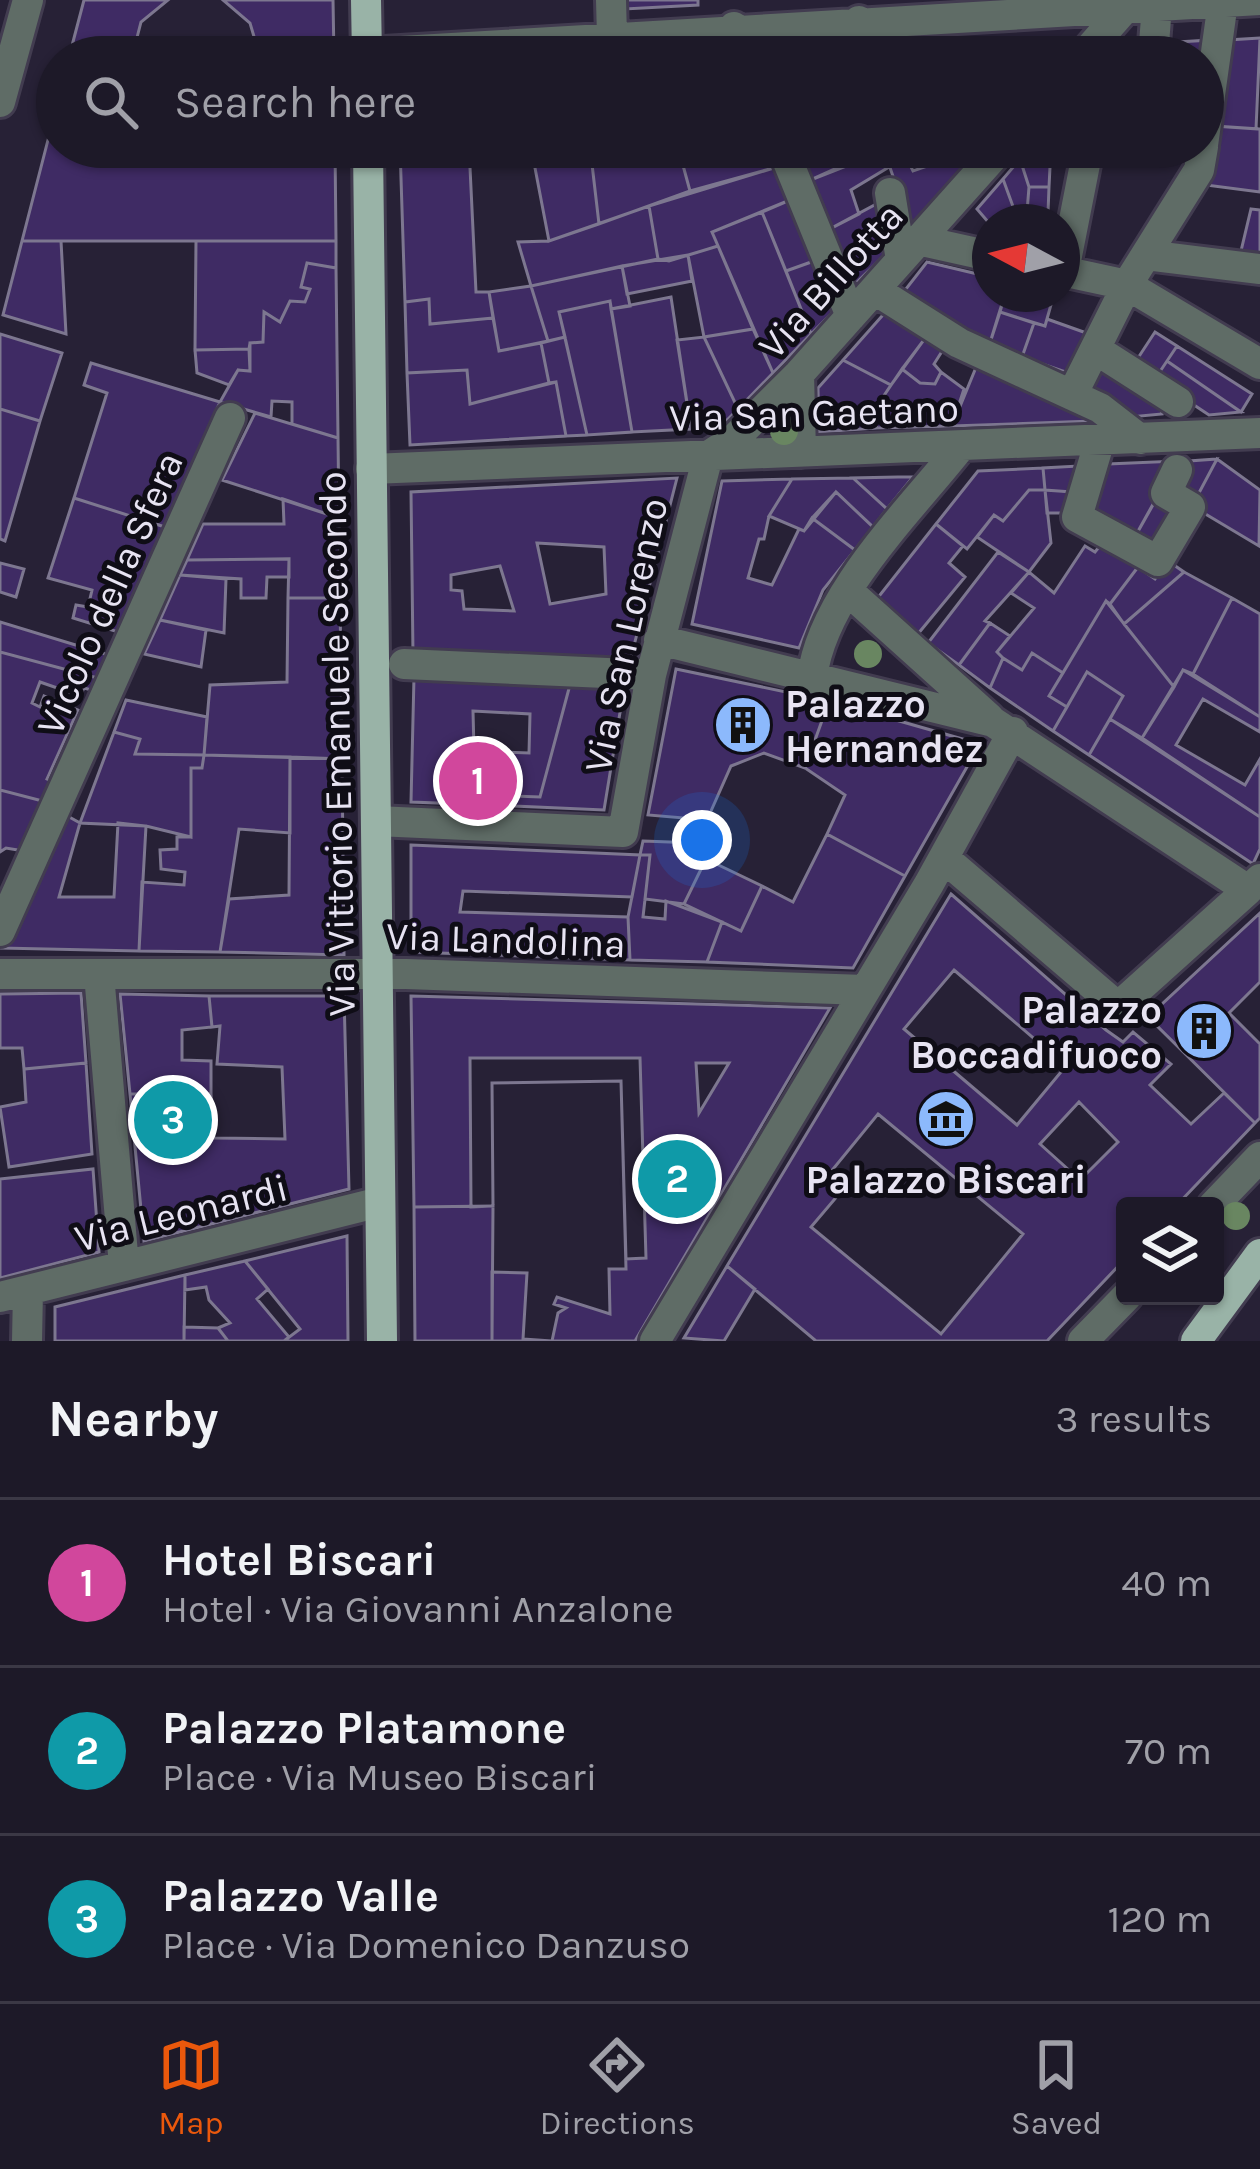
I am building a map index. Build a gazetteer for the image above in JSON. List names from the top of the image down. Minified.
{"streets":{"main road":["Via Vittorio Emanuele Secondo"],"street":["Via Billotta","Via San Gaetano","Vicolo della Sfera","Via San Lorenzo","Via Landolina","Via Leonardi"]},"crossings":[["Via Billotta","Via San Gaetano"],["Via Billotta","Via San Lorenzo"],["Via San Gaetano","Via San Lorenzo"],["Via San Gaetano","Via Vittorio Emanuele Secondo"],["Via San Lorenzo","Via Vittorio Emanuele Secondo"],["Via Vittorio Emanuele Secondo","Via Landolina"],["Via Vittorio Emanuele Secondo","Via Leonardi"]],"places":{"building":["Palazzo Hernandez","Palazzo Boccadifuoco"],"museum":["Palazzo Biscari"]},"north":"left","page":{"search":"Search here","pins":["1","3","2"],"heading":["Nearby","3 results"],"list":[{"mark":"1","name":"Hotel Biscari","note":"Hotel · Via Giovanni Anzalone","value":"40 m"},{"mark":"2","name":"Palazzo Platamone","note":"Place · Via Museo Biscari","value":"70 m"},{"mark":"3","name":"Palazzo Valle","note":"Place · Via Domenico Danzuso","value":"120 m"}],"nav":["Map","Directions","Saved"]}}
